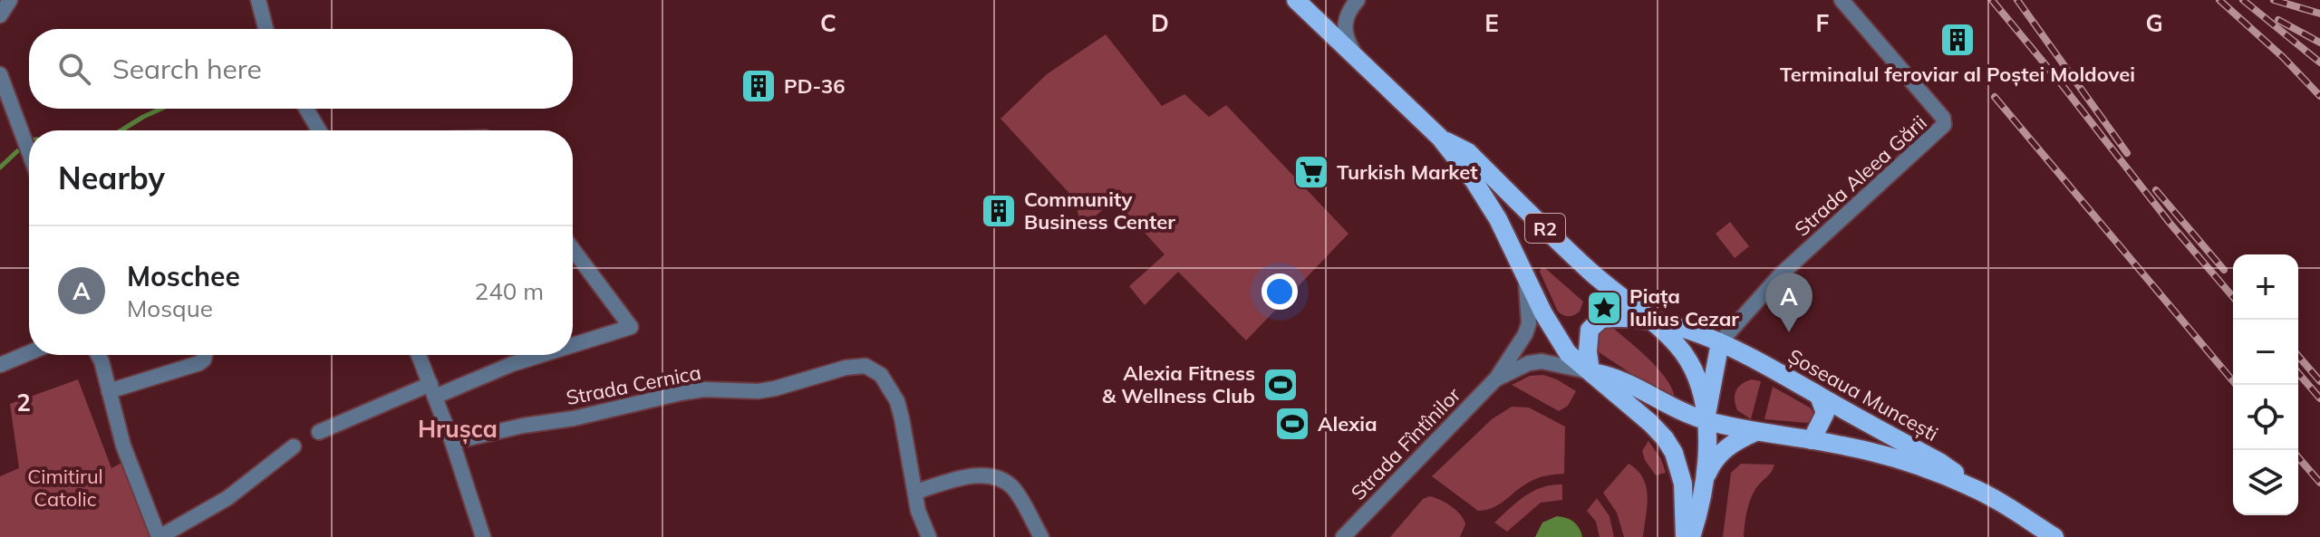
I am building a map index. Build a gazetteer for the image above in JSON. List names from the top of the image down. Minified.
{"streets":{"main road":["R2","Șoseaua Muncești"],"street":["Strada Aleea Gării","Strada Cernica","Strada Fîntînilor"]},"crossings":[["Strada Aleea Gării","Șoseaua Muncești"],["R2","Șoseaua Muncești"],["R2","Strada Fîntînilor"]],"districts":["Hrușca"],"parks":["Cimitirul Catolic"],"places":{"building":["Terminalul feroviar al Poștei Moldovei","PD-36","Community Business Center"],"supermarket":["Turkish Market"],"place":["Piața Iulius Cezar"],"sports":["Alexia Fitness & Wellness Club","Alexia"]},"page":{"search":"Search here","heading":"Nearby","list":[{"mark":"A","name":"Moschee","note":"Mosque","value":"240 m"}],"map_buttons":["+","−"],"pins":"A"},"grid":{"columns":["C","D","E","F","G"],"rows":["2"]}}
